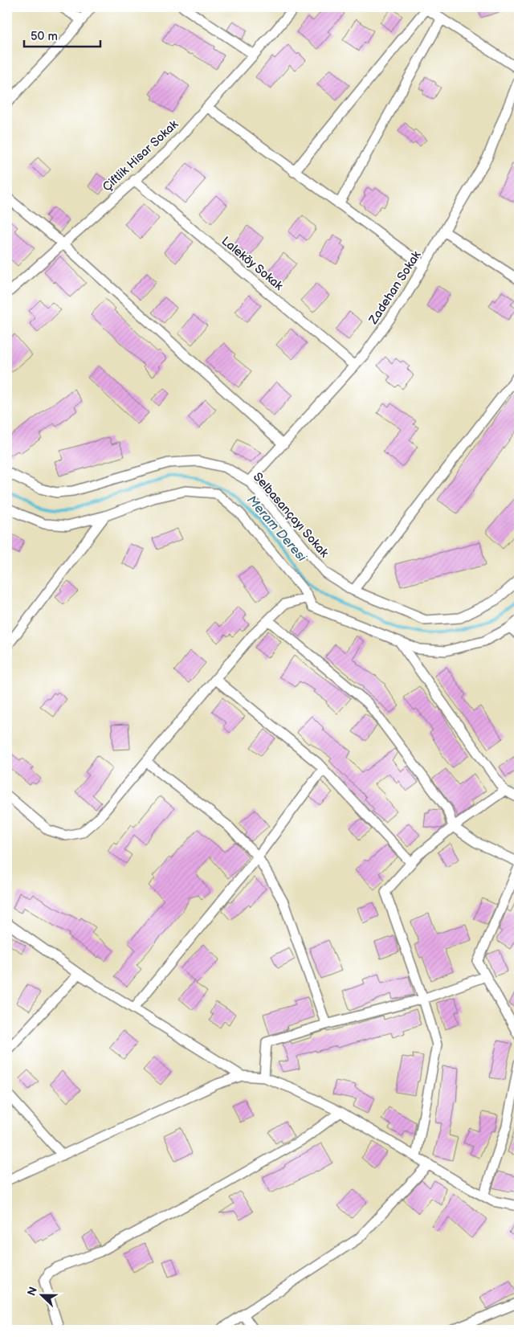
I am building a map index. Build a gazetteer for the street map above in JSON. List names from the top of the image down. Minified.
{"streets":{"street":["Çiftlik Hisar Sokak","Laleköy Sokak","Zadehan Sokak","Selbasançayı Sokak"]},"crossings":[["Çiftlik Hisar Sokak","Laleköy Sokak"],["Laleköy Sokak","Zadehan Sokak"],["Zadehan Sokak","Selbasançayı Sokak"]],"water":["Meram Deresi"],"scale_bar":"50 m","north":"left"}
